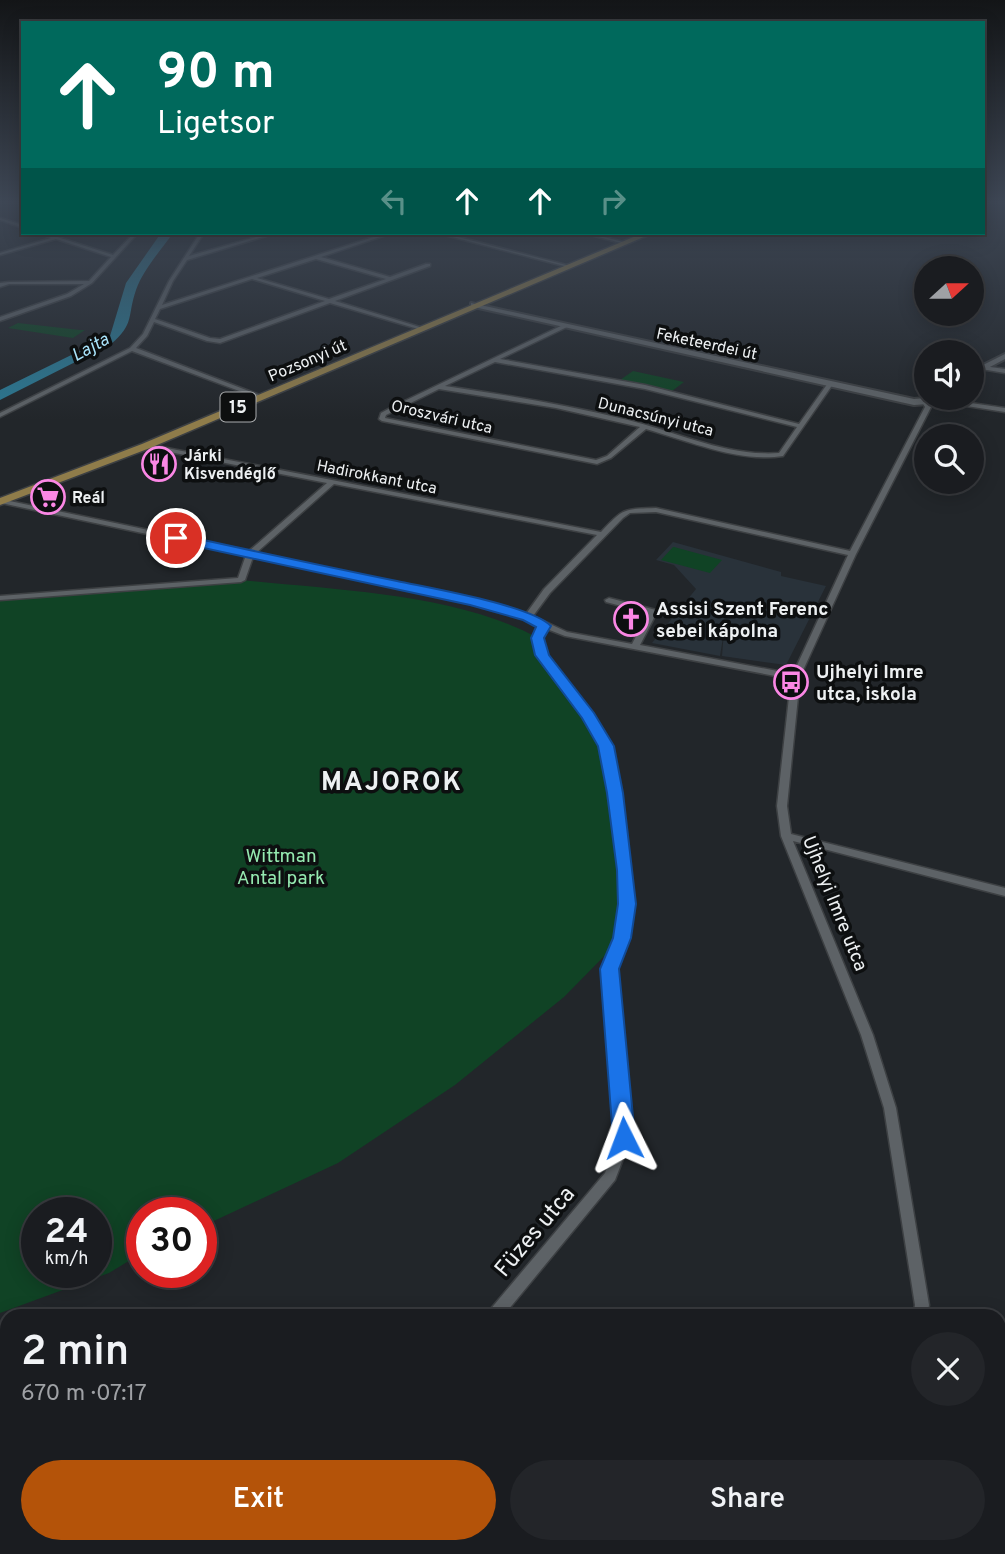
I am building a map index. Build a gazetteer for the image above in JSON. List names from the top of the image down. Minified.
{"streets":{"main road":["Feketeerdei út","Pozsonyi út","15"],"street":["Oroszvári utca","Dunacsúnyi utca","Hadirokkant utca","Ujhelyi Imre utca","Füzes utca"]},"crossings":[["Feketeerdei út","Pozsonyi út"],["Feketeerdei út","Oroszvári utca"],["Feketeerdei út","Dunacsúnyi utca"],["Pozsonyi út","Hadirokkant utca"],["Oroszvári utca","Dunacsúnyi utca"]],"districts":["MAJOROK"],"water":["Lajta"],"parks":["Wittman Antal park"],"places":{"restaurant":["Járki Kisvendéglő"],"supermarket":["Reál"],"church":["Assisi Szent Ferenc sebei kápolna"],"bus stop":["Ujhelyi Imre utca, iskola"]},"north":"right","page":{"turn":["90 m","Ligetsor"],"speed":"24 km/h","limit":"30","heading":["2 min","670 m · 07:17"],"buttons":["Exit","Share"]}}
